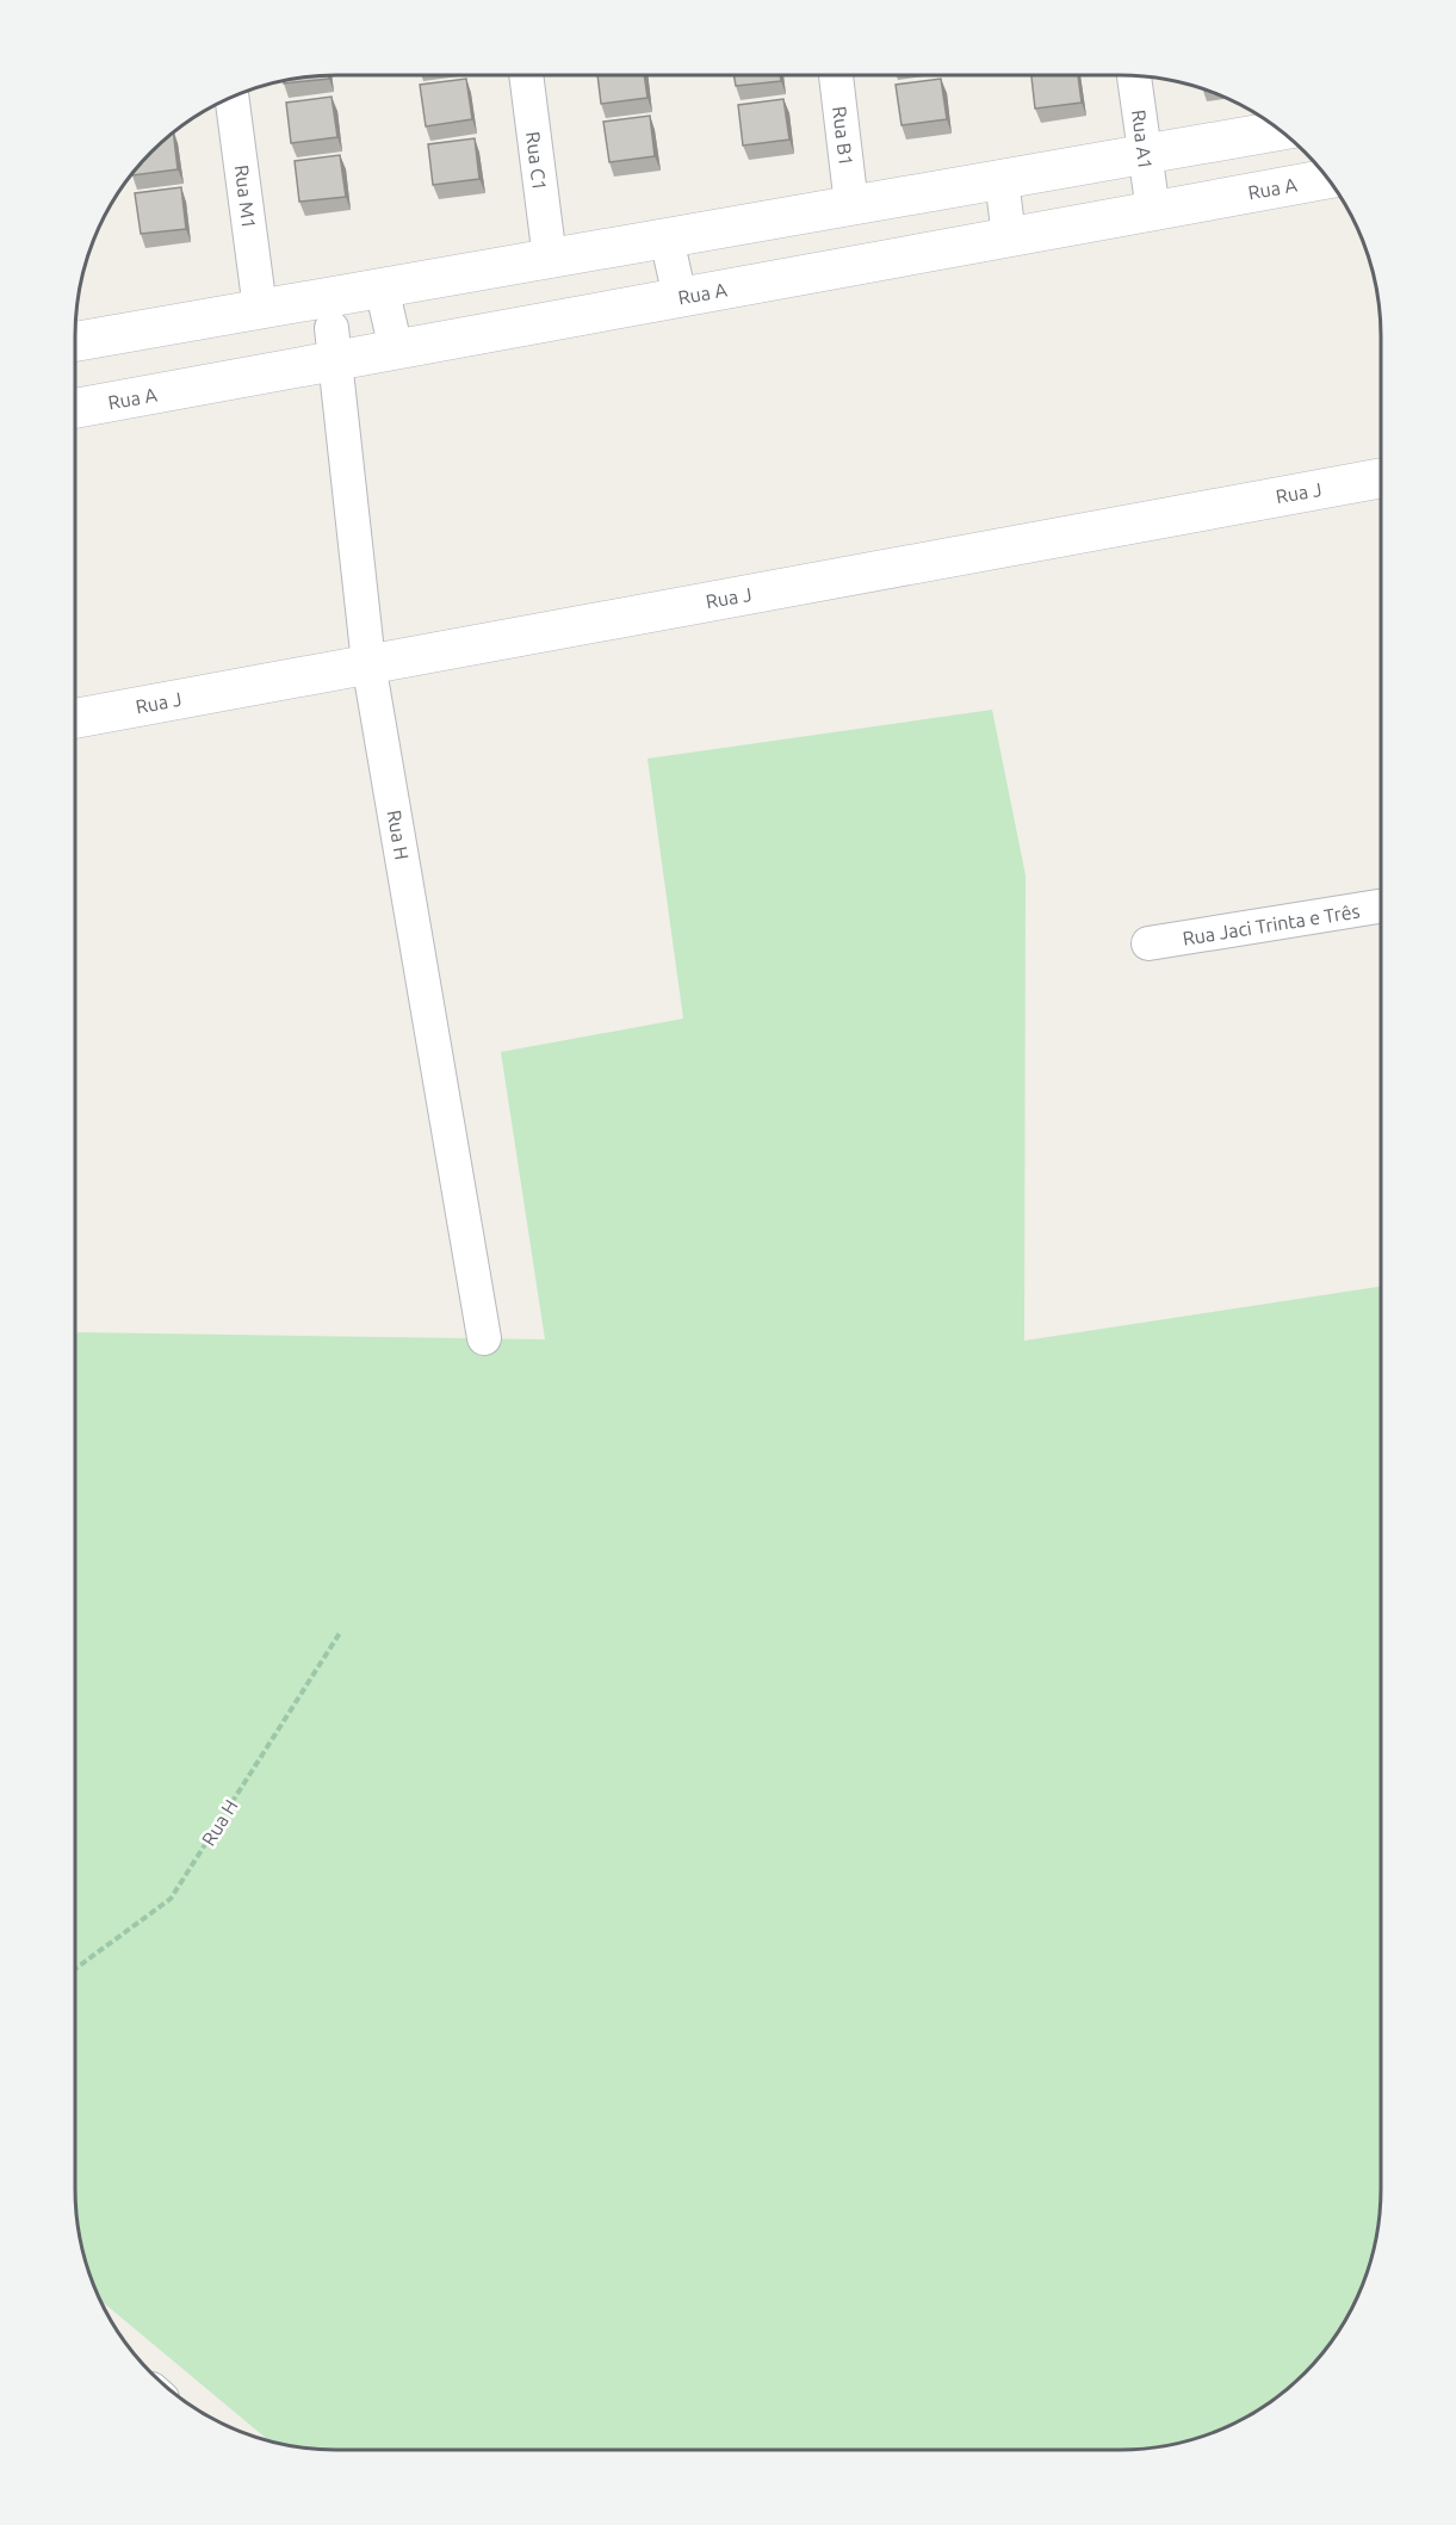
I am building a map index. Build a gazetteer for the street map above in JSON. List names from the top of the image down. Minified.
{"streets":{"street":["Rua B1","Rua A1","Rua C1","Rua A","Rua M1","Rua J","Rua H","Rua Jaci Trinta e Três"]},"crossings":[["Rua A1","Rua A"],["Rua A","Rua H"],["Rua J","Rua H"]]}
